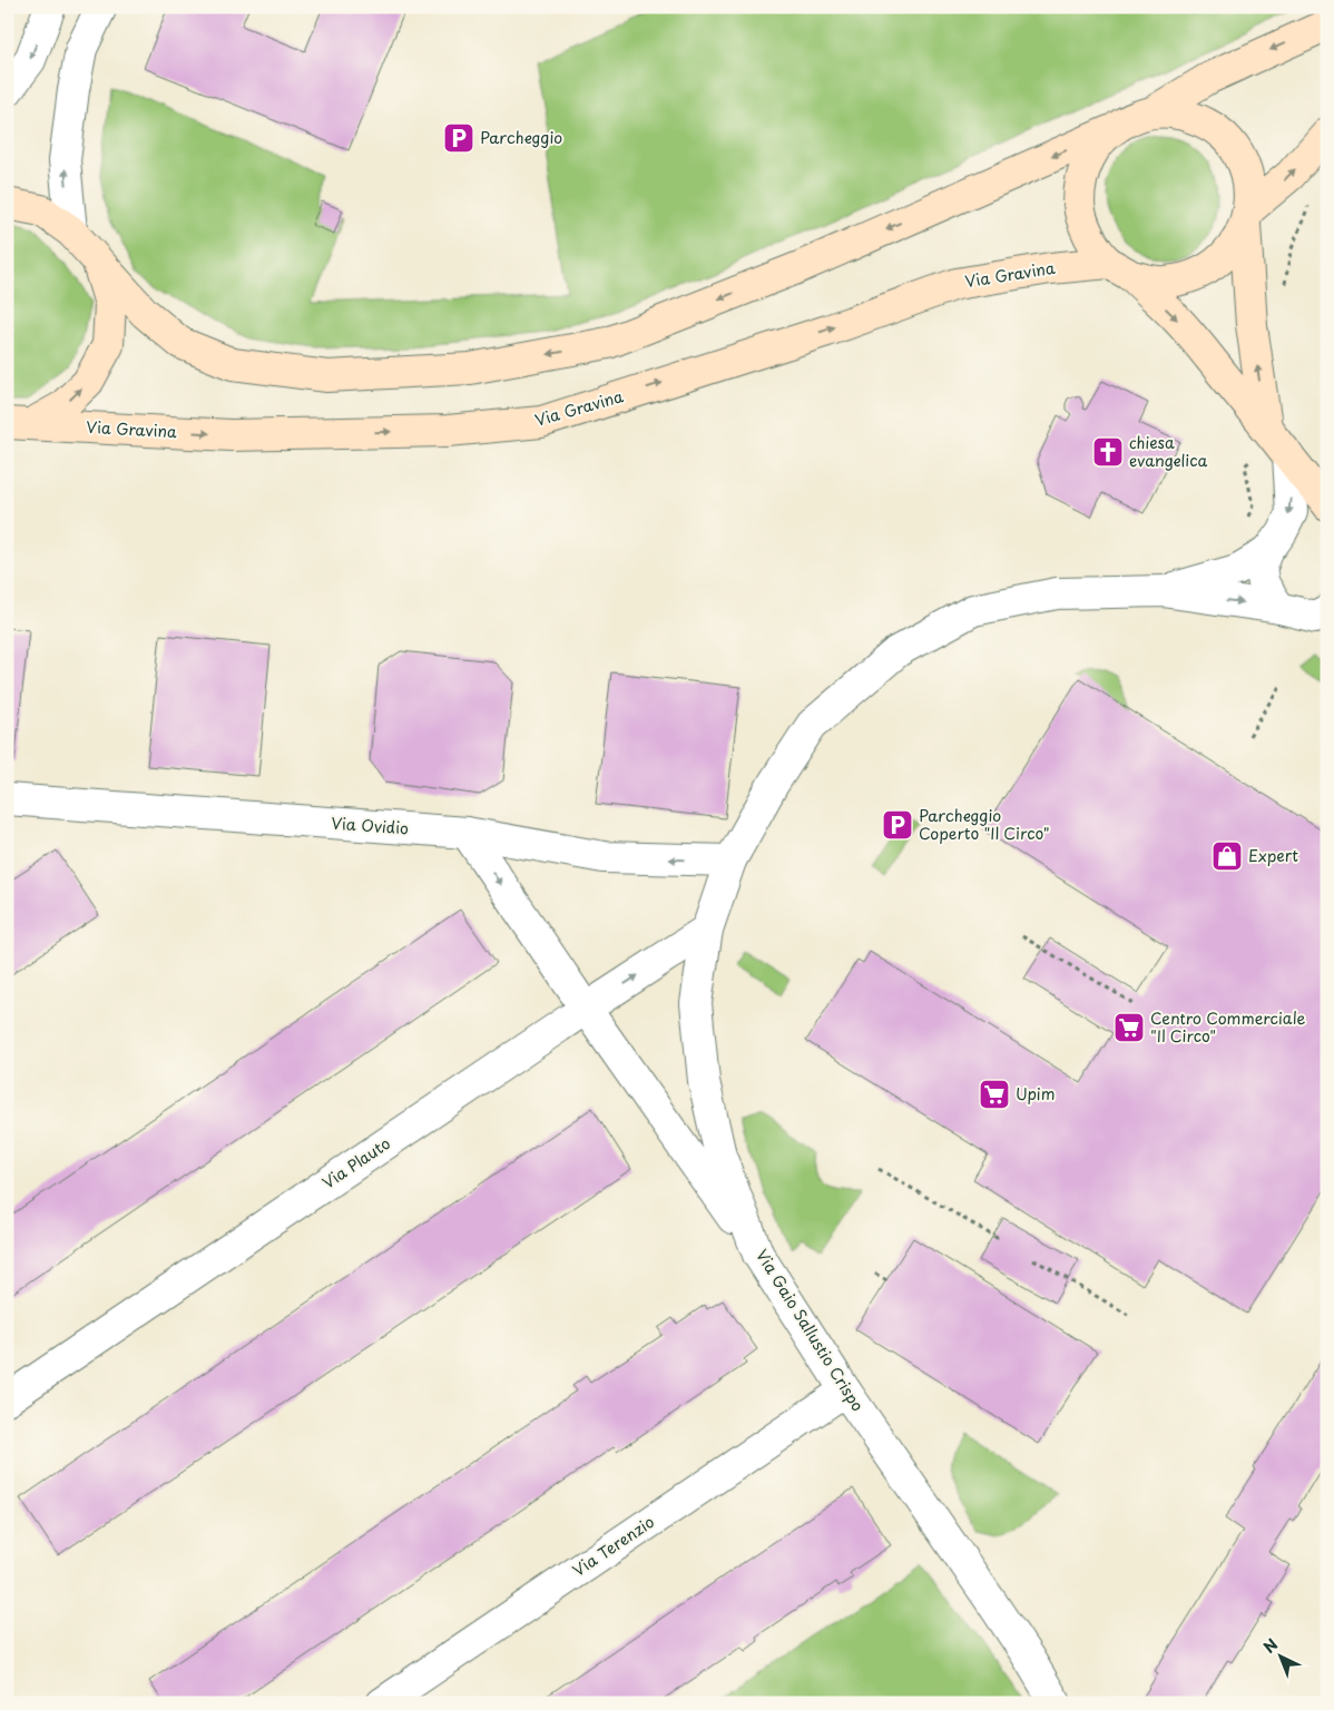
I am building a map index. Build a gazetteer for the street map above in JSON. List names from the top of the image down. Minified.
{"streets":{"main road":["Via Gravina","Via Gaio Sallustio Crispo"],"street":["Via Ovidio","Via Plauto","Via Terenzio"]},"crossings":[["Via Gravina","Via Gaio Sallustio Crispo"],["Via Ovidio","Via Gaio Sallustio Crispo"],["Via Plauto","Via Gaio Sallustio Crispo"],["Via Gaio Sallustio Crispo","Via Terenzio"]],"one_way":["Via Ovidio"],"places":{"parking":["Parcheggio","Parcheggio Coperto \"Il Circo\""],"church":["chiesa evangelica"],"shop":["Expert"],"supermarket":["Centro Commerciale \"Il Circo\"","Upim"]},"north":"top left"}
